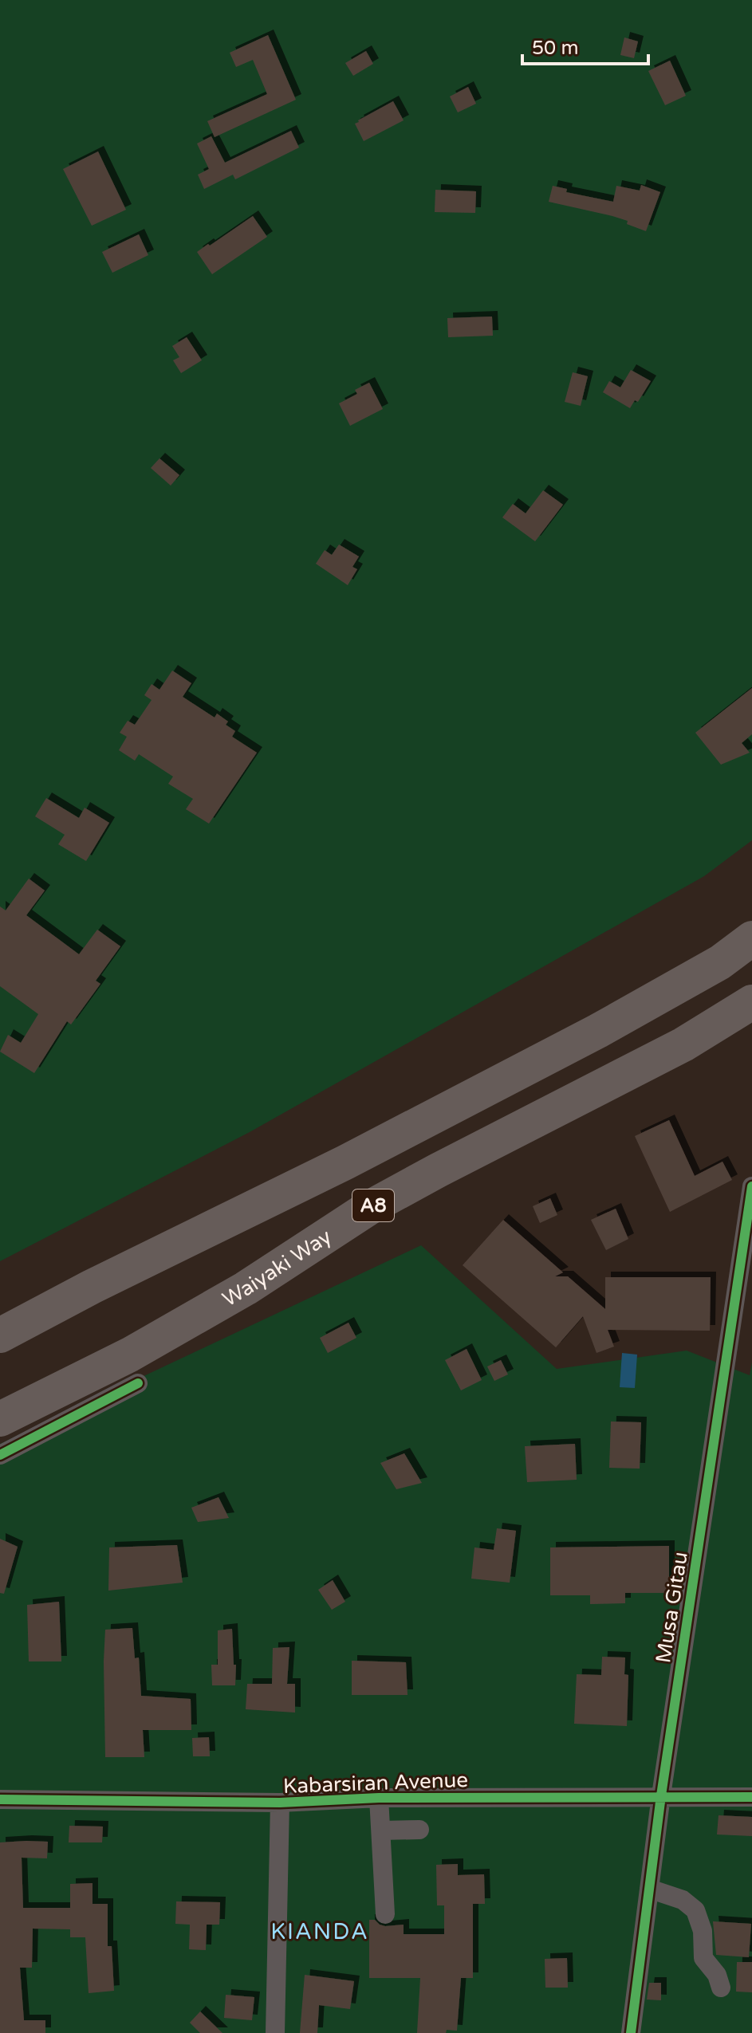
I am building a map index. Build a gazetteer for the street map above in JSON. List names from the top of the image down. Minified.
{"streets":{"highway":["A8","Waiyaki Way"],"street":["Musa Gitau","Kabarsiran Avenue"]},"crossings":[["Musa Gitau","Kabarsiran Avenue"]],"districts":["KIANDA"],"scale_bar":"50 m"}
